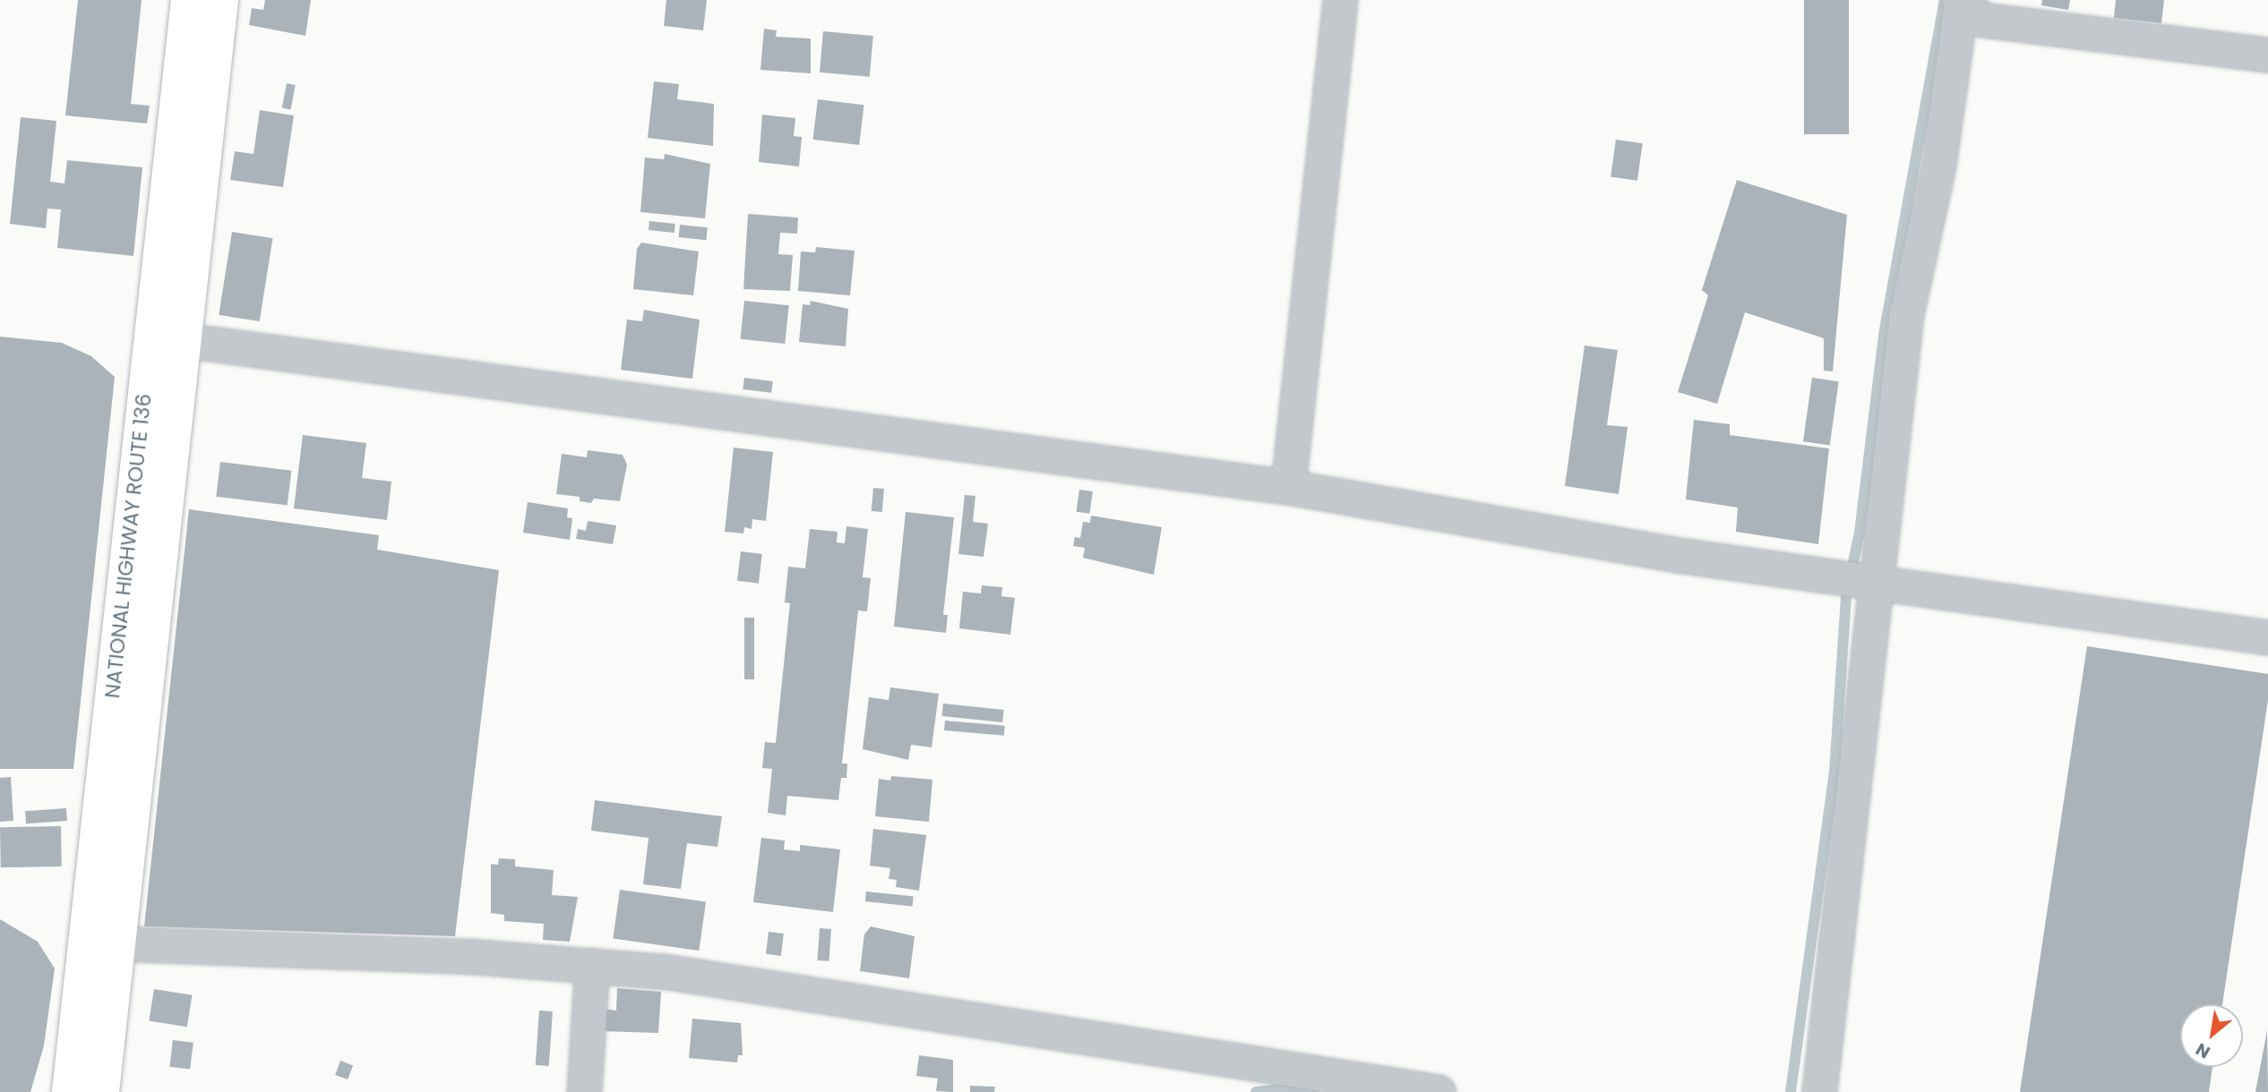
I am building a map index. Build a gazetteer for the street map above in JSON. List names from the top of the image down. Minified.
{"streets":{"highway":["NATIONAL HIGHWAY ROUTE 136"]},"north":"bottom left"}
